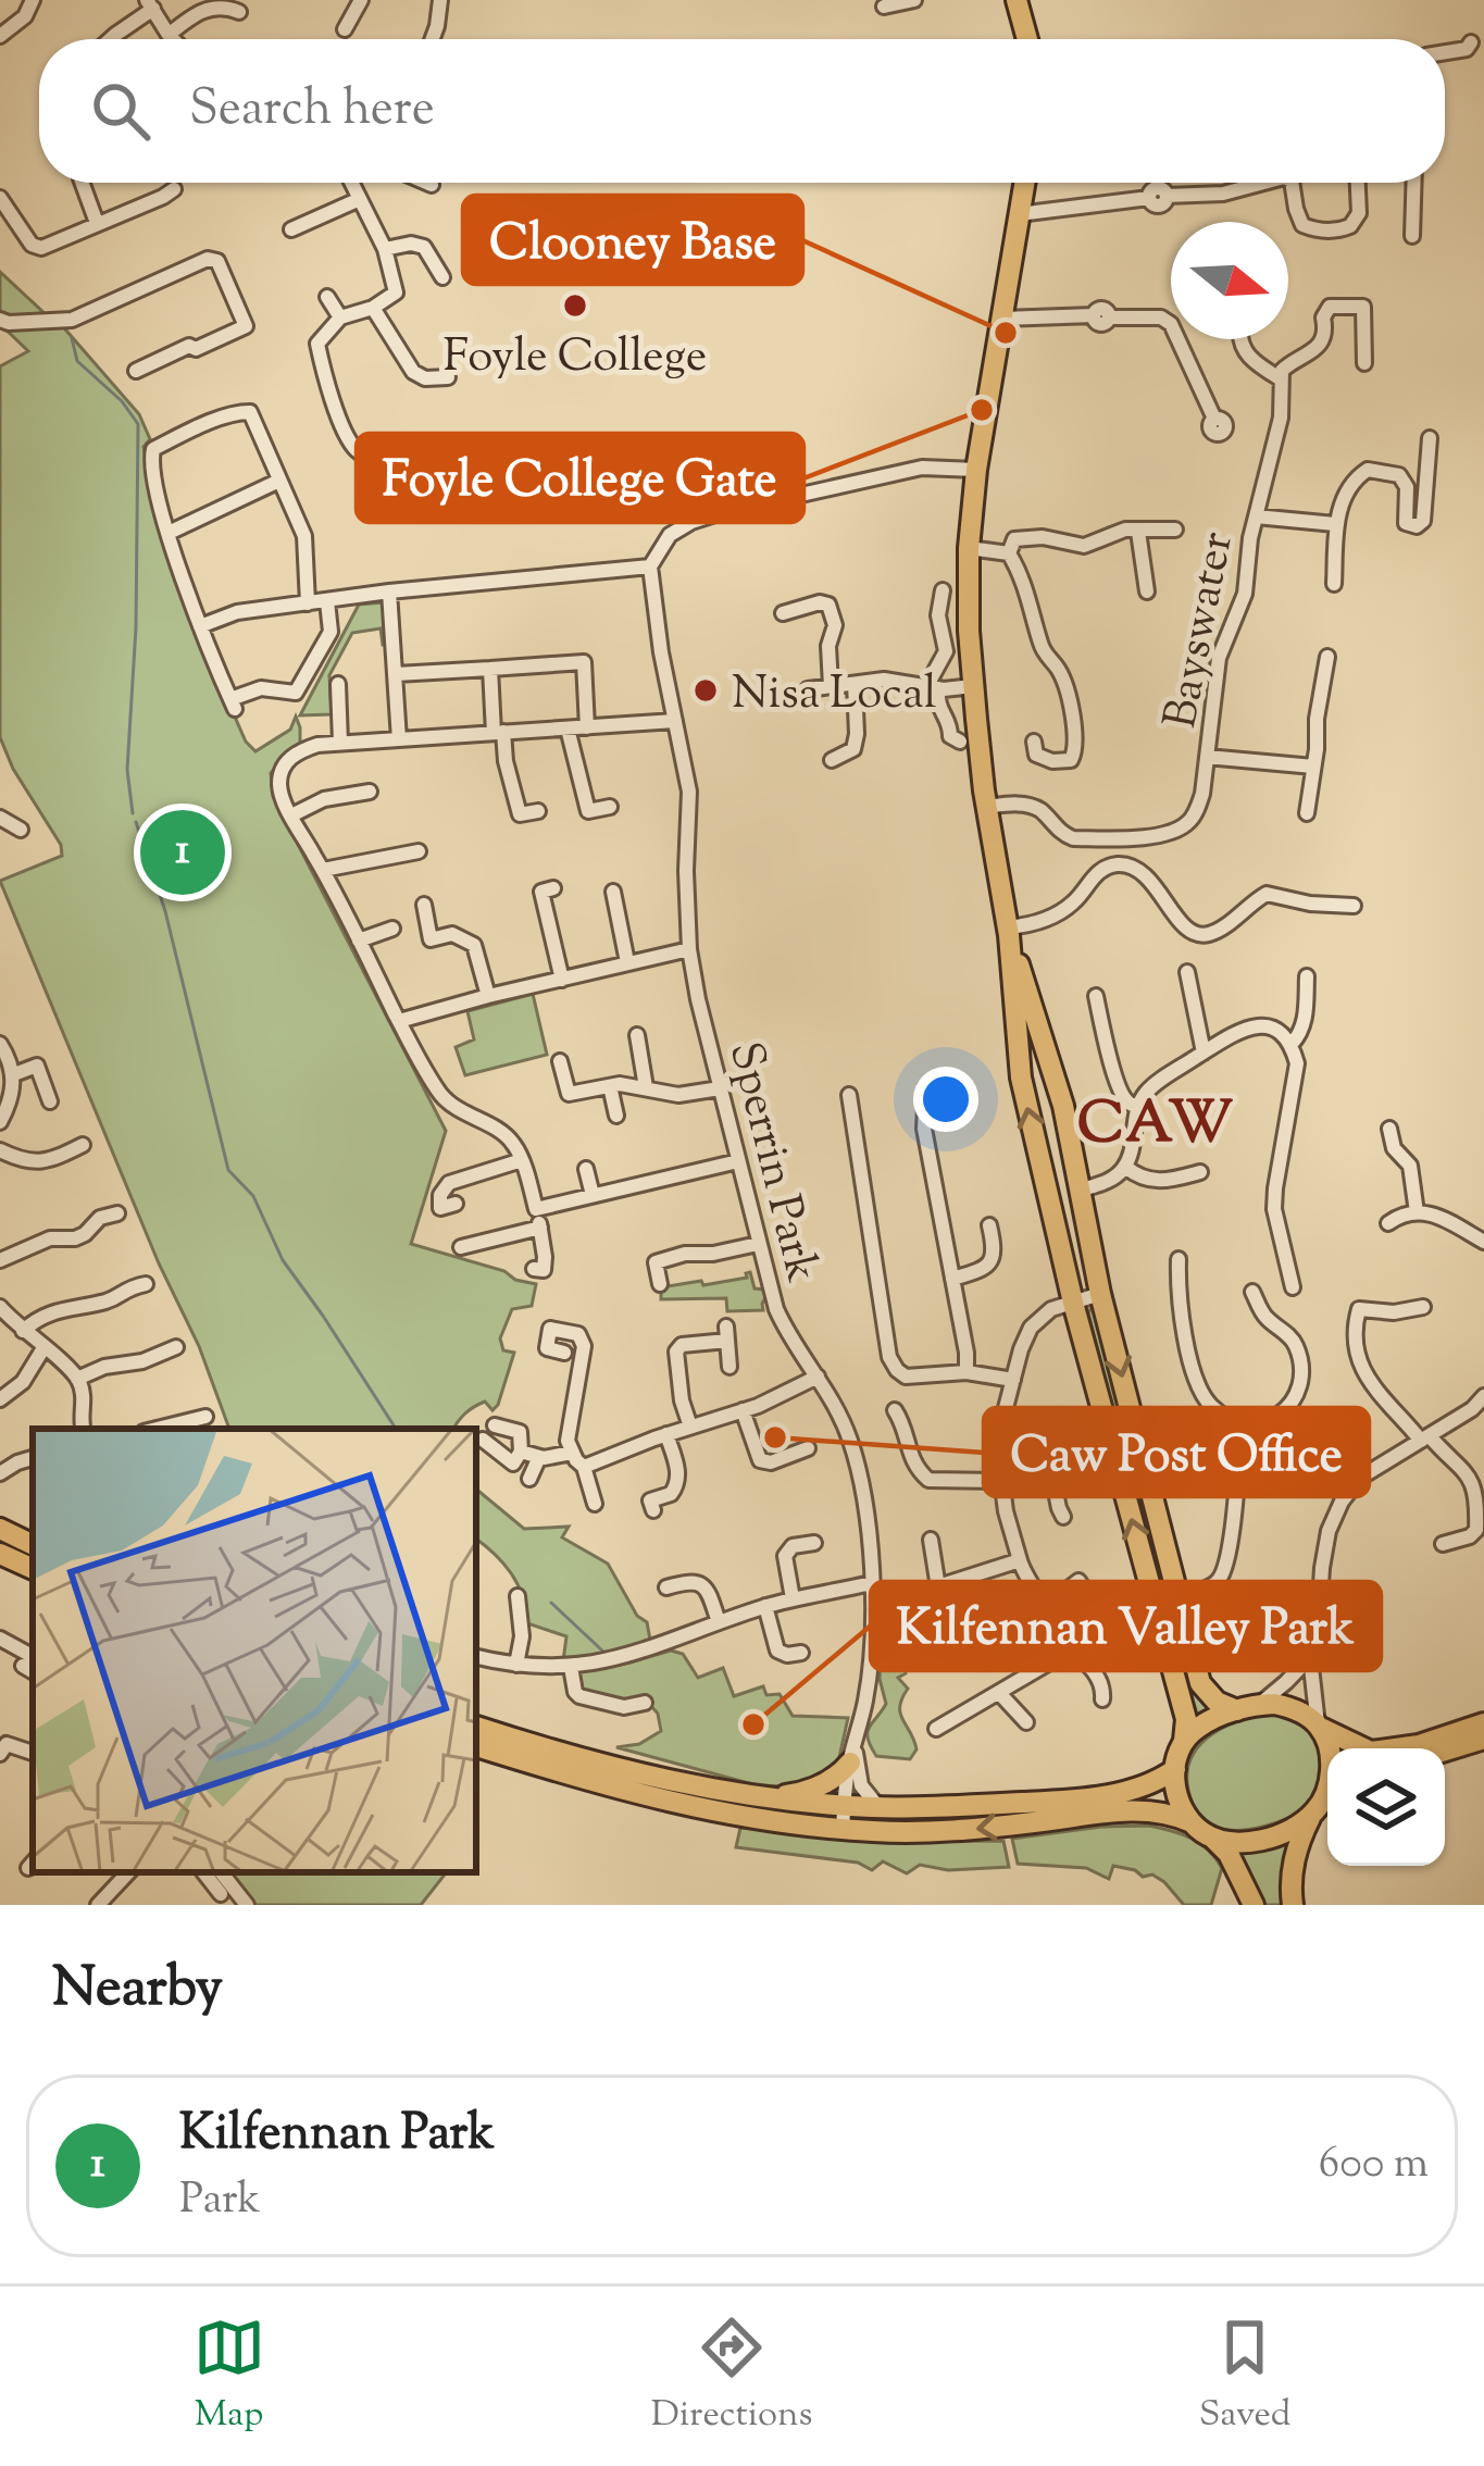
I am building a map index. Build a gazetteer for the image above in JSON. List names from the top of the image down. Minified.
{"streets":{"street":["Bayswater","Sperrin Park"]},"districts":["CAW"],"places":["Foyle College","Clooney Base","Foyle College Gate","Nisa Local","Caw Post Office","Kilfennan Valley Park"],"north":"right","page":{"search":"Search here","pins":"1","heading":"Nearby","list":[{"mark":"1","name":"Kilfennan Park","note":"Park","value":"600 m"}],"nav":["Map","Directions","Saved"]}}
